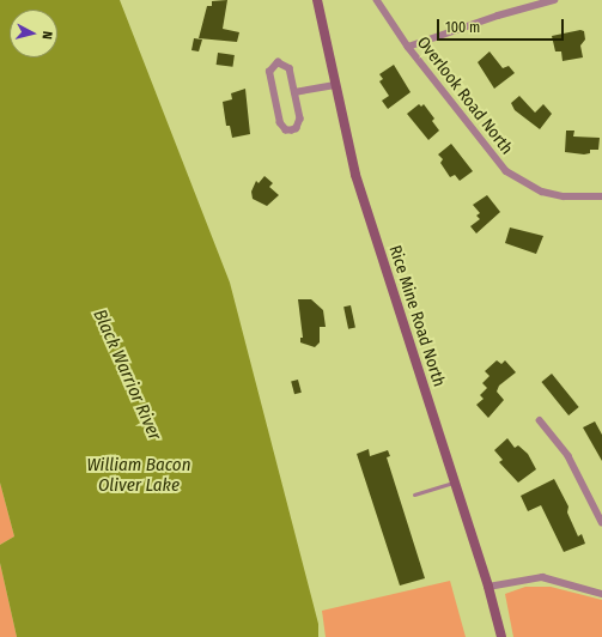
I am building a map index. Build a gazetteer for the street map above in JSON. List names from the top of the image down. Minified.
{"streets":{"main road":["Rice Mine Road North"],"street":["Overlook Road North"]},"water":["Black Warrior River","William Bacon Oliver Lake"],"scale_bar":"100 m","north":"right"}
